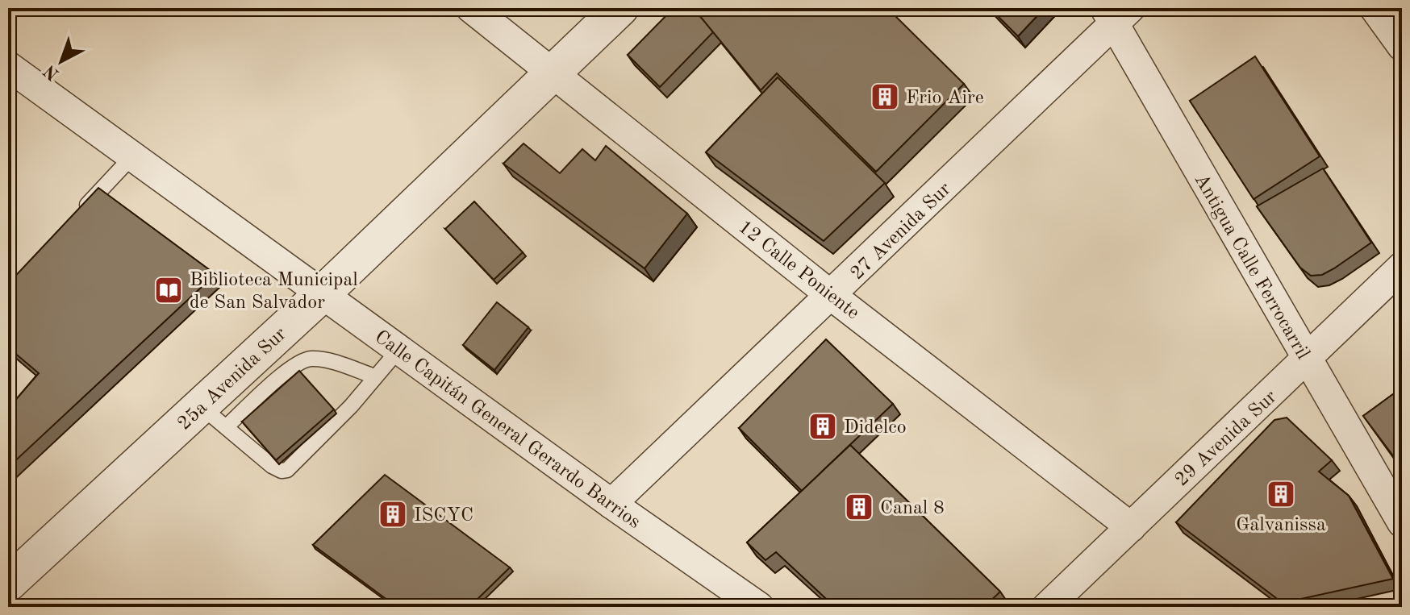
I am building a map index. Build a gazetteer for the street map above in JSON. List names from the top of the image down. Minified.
{"streets":{"street":["27 Avenida Sur","Antigua Calle Ferrocarril","12 Calle Poniente","25a Avenida Sur","Calle Capitán General Gerardo Barrios","29 Avenida Sur"]},"crossings":[["27 Avenida Sur","Antigua Calle Ferrocarril"],["27 Avenida Sur","12 Calle Poniente"],["27 Avenida Sur","Calle Capitán General Gerardo Barrios"],["Antigua Calle Ferrocarril","29 Avenida Sur"],["12 Calle Poniente","25a Avenida Sur"],["12 Calle Poniente","29 Avenida Sur"],["25a Avenida Sur","Calle Capitán General Gerardo Barrios"]],"places":{"building":["Frio Aire","Didelco","Galvanissa","Canal 8","ISCYC"],"library":["Biblioteca Municipal de San Salvador"]},"north":"bottom left"}
